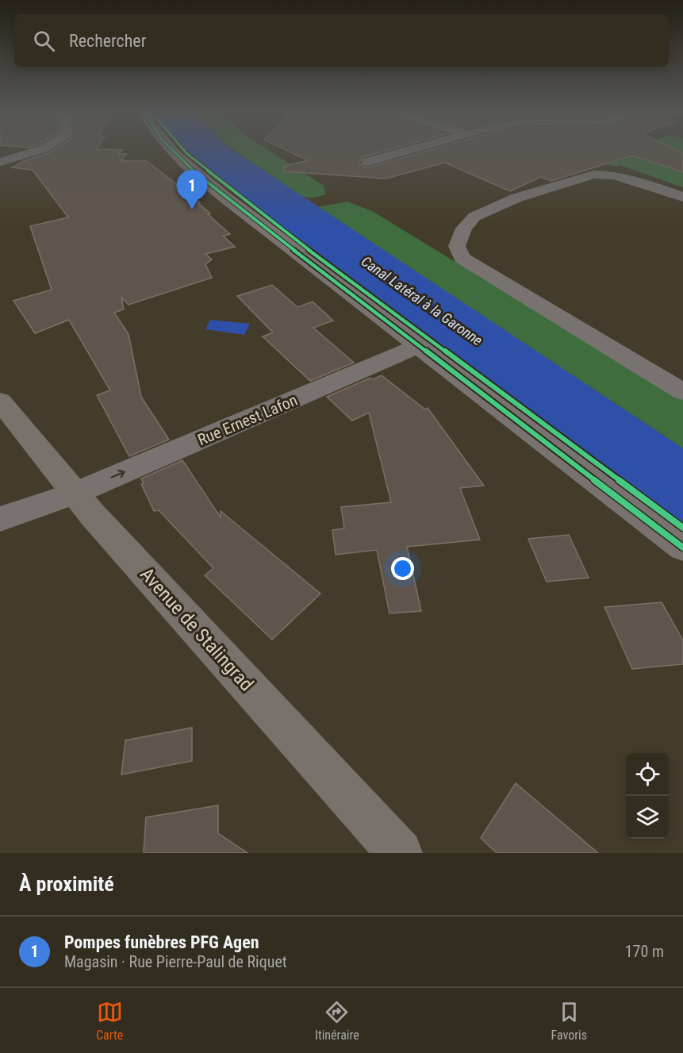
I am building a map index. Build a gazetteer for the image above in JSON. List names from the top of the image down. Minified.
{"streets":{"main road":["Avenue de Stalingrad"],"street":["Rue Ernest Lafon"]},"crossings":[["Rue Ernest Lafon","Avenue de Stalingrad"]],"one_way":["Rue Ernest Lafon"],"water":["Canal Latéral à la Garonne"],"page":{"search":"Rechercher","pins":"1","heading":"À proximité","list":[{"mark":"1","name":"Pompes funèbres PFG Agen","note":"Magasin · Rue Pierre-Paul de Riquet","value":"170 m"}],"nav":["Carte","Itinéraire","Favoris"]}}
